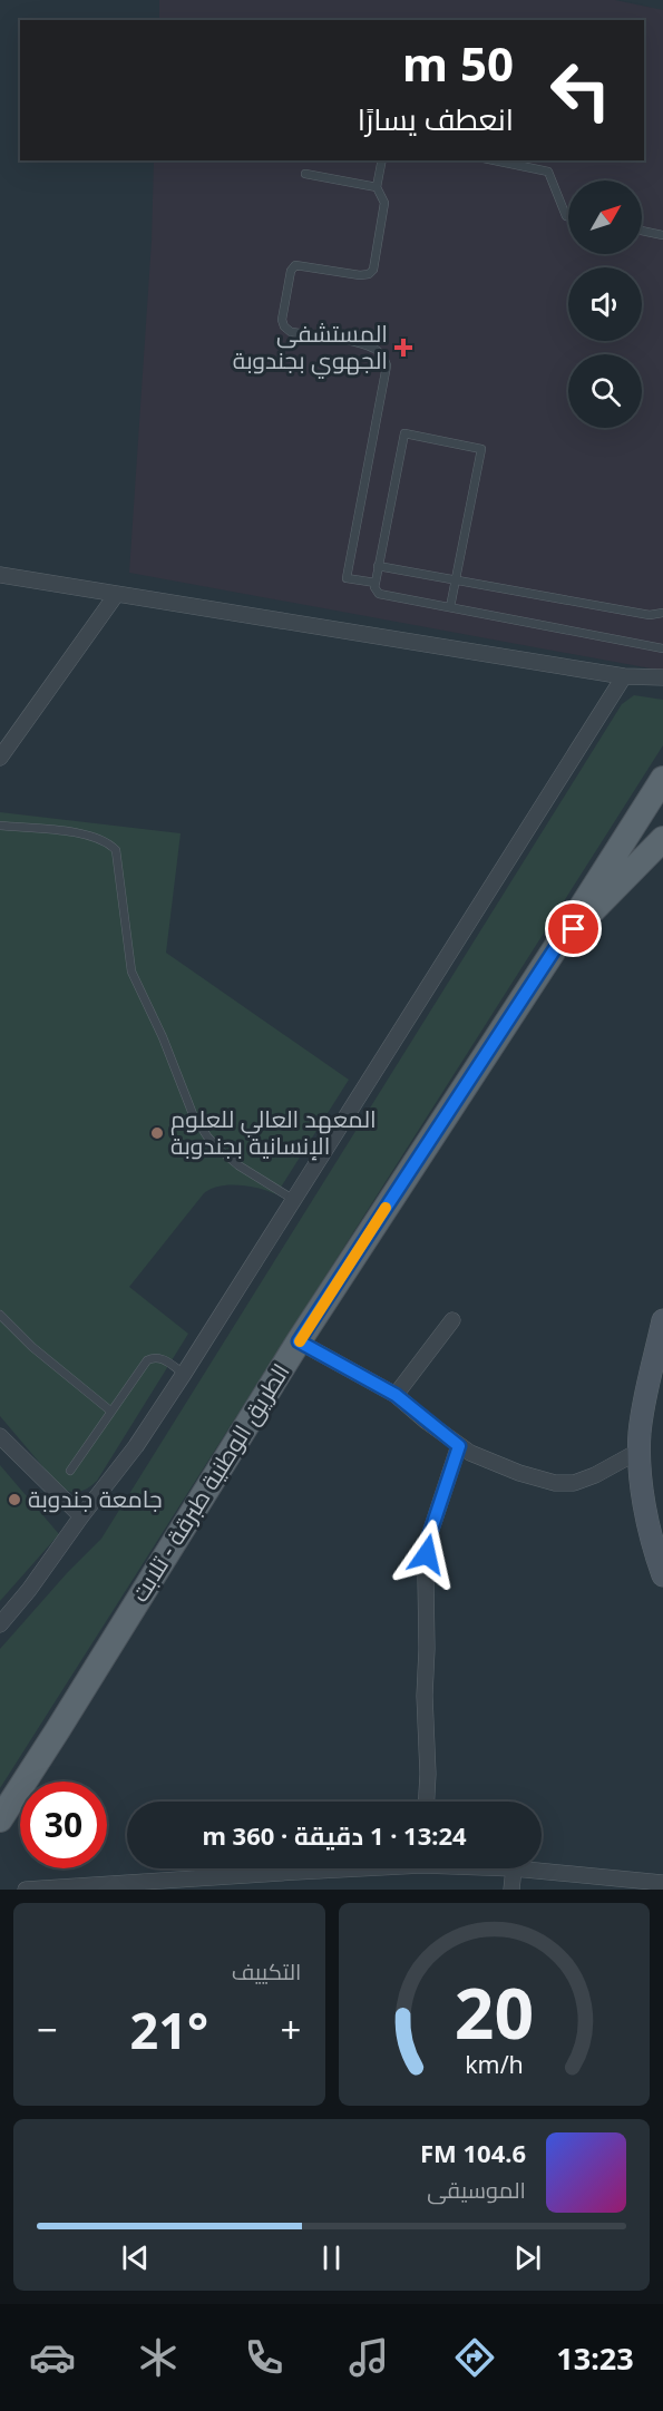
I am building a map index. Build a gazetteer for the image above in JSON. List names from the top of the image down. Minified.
{"streets":{"main road":["الطريق الوطنية طبرقة - تلابت"]},"places":{"health":["المستشفى الجهوي بجندوبة"],"other":["المعهد العالي للعلوم الإنسانية بجندوبة","جامعة جندوبة"]},"north":"top right","page":{"turn":["50 m","انعطف يسارًا"],"limit":"30","trip":"13:24 · 1 دقيقة · 360 m","tile":"التكييف","heat":["−","21°","+"],"song":["104.6 FM","الموسيقى"],"tabs":"13:23","gauge":["20","km/h"]}}
